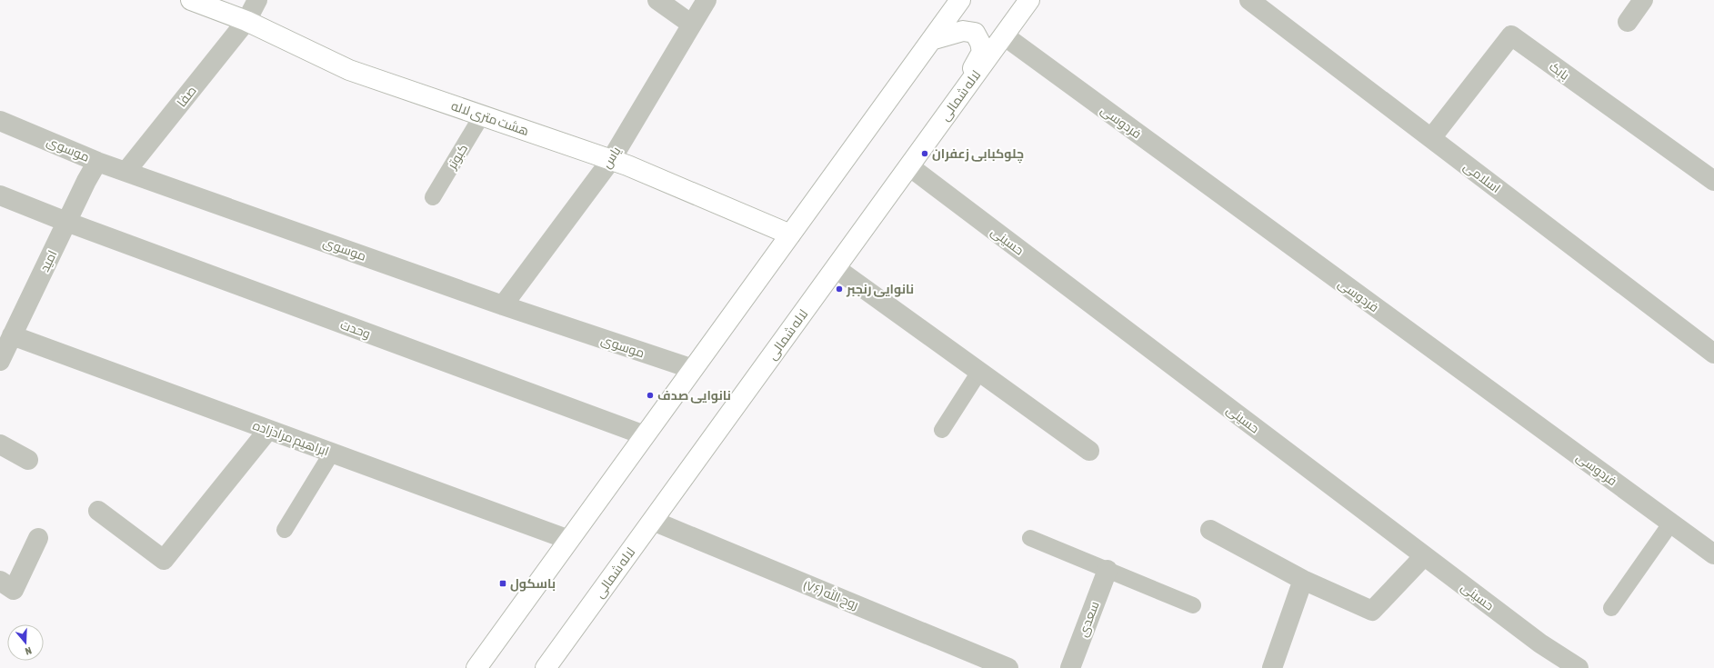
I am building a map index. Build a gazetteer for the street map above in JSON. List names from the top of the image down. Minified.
{"streets":{"main road":["لاله شمالی","هشت متری لاله"],"street":["بابک","صفا","فردوسی","موسوی","یاس","اسلامی","حسینی","امید","وحدت","ابراهیم مرادزاده","روح الله (۷۶)","سعدی"],"lane":["کبوتر"]},"crossings":[["بابک","اسلامی"],["لاله شمالی","فردوسی"],["لاله شمالی","حسینی"],["لاله شمالی","روح الله (۷۶)"],["صفا","هشت متری لاله"],["صفا","موسوی"],["هشت متری لاله","کبوتر"],["هشت متری لاله","یاس"],["موسوی","یاس"],["موسوی","امید"],["امید","وحدت"],["امید","ابراهیم مرادزاده"]],"places":{"other":["چلوکبابی زعفران","نانوایی رنجبر","نانوایی صدف"],"transit":["باسکول"]},"north":"bottom"}
